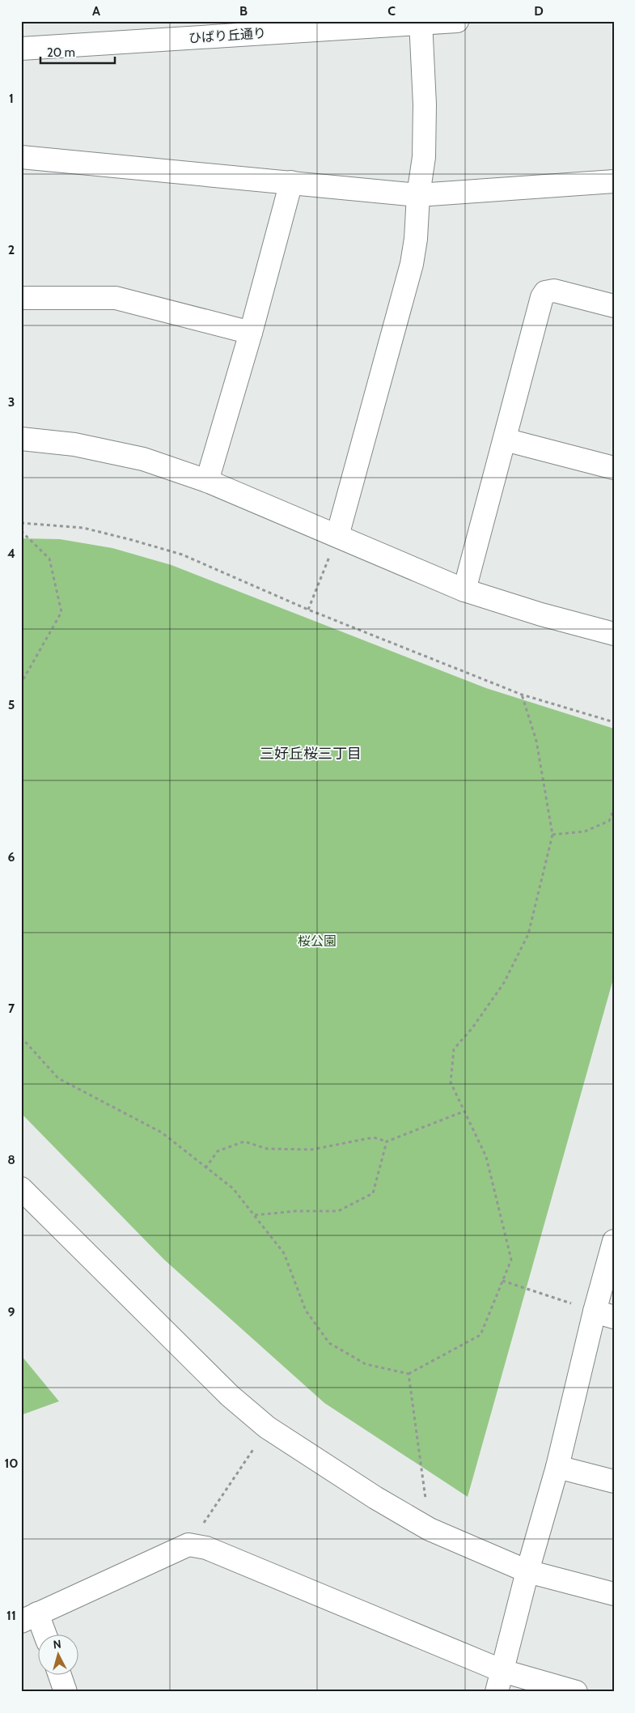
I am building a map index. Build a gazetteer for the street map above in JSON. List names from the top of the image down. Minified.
{"streets":{"street":["ひばり丘通り"]},"districts":["三好丘桜三丁目"],"parks":["桜公園"],"scale_bar":"20 m","north":"top","grid":{"columns":["A","B","C","D"],"rows":["1","2","3","4","5","6","7","8","9","10","11"]}}
